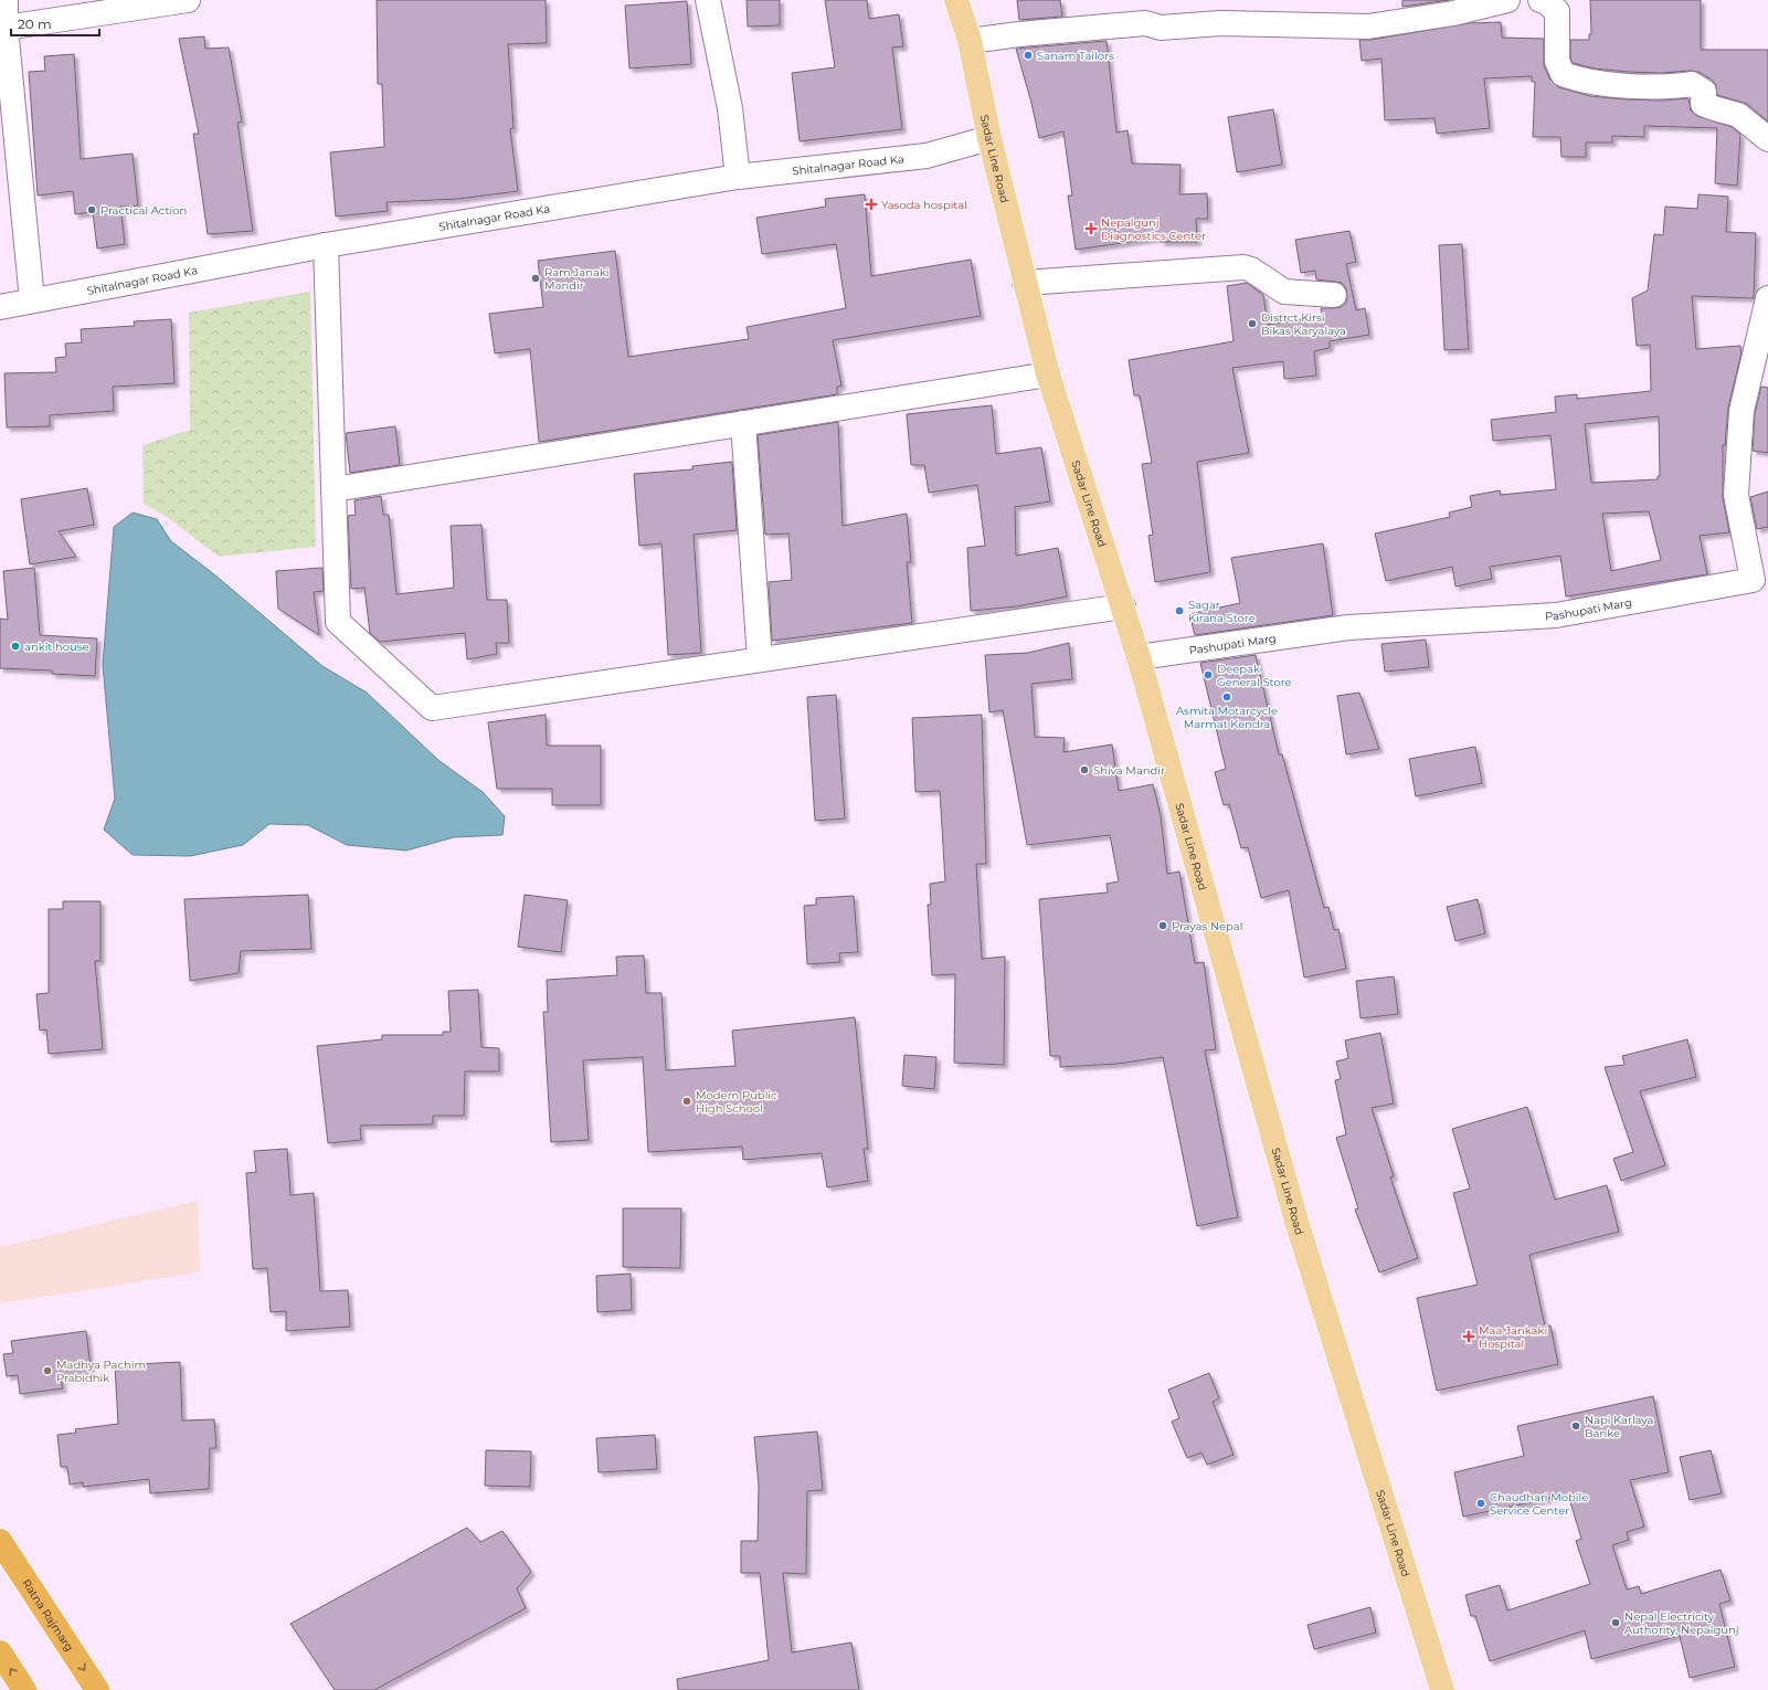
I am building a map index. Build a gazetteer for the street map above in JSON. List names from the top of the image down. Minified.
{"streets":{"highway":["Ratna Rajmarg"],"main road":["Sadar Line Road"],"street":["Shitalnagar Road Ka","Pashupati Marg"]},"crossings":[["Sadar Line Road","Shitalnagar Road Ka"],["Sadar Line Road","Pashupati Marg"]],"one_way":["Ratna Rajmarg"],"places":{"other":["Sanam Tailors","Practical Action","Ram Janaki Mandir","Distrct Kirsi Bikas Karyalaya","Sagar Kirana Store","ankit house","Deepak General Store","Asmita Motarcycle Marmat Kendra","Shiva Mandir","Prayas Nepal","Modern Public High School","Madhya Pachim Prabidhik","Napi Karlaya Banke","Chaudhari Mobile Service Center","Nepal Electricity Authority, Nepalgunj"],"health":["Yasoda hospital","Nepalgunj Diagnostics Center","Maa Jankaki Hospital"]},"scale_bar":"20 m"}
